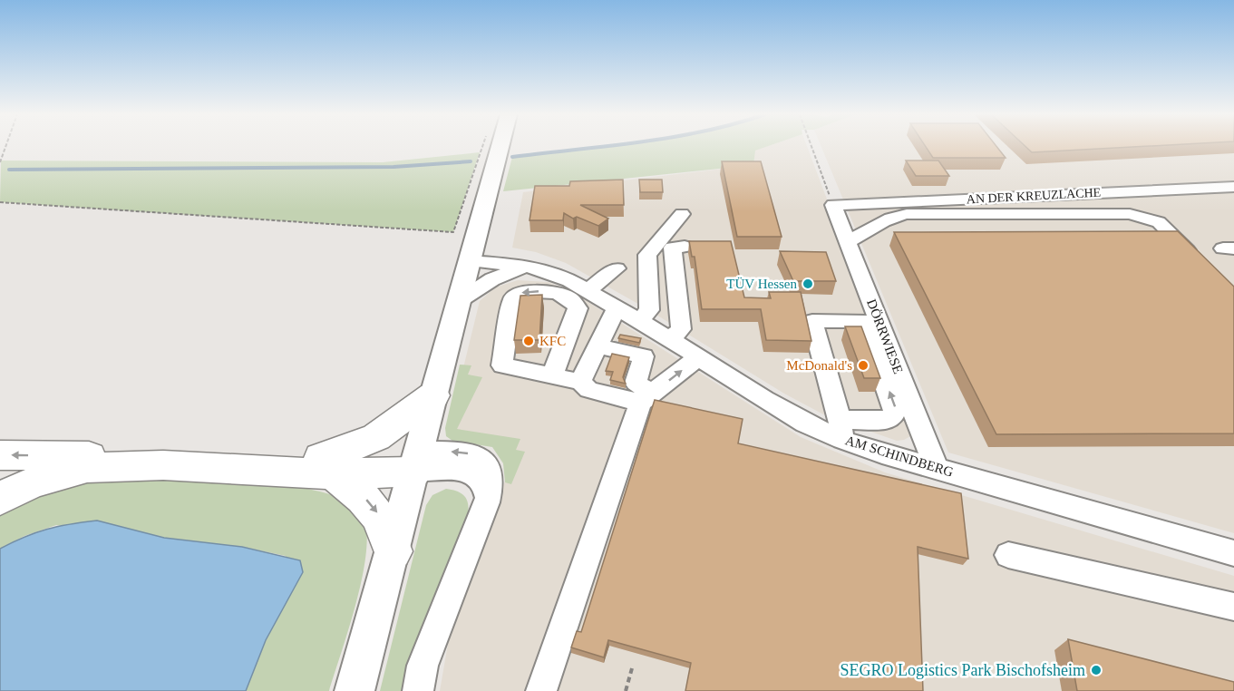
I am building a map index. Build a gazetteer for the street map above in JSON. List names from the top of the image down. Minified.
{"streets":{"street":["AN DER KREUZLACHE","DÖRRWIESE","AM SCHINDBERG"]},"crossings":[["AN DER KREUZLACHE","DÖRRWIESE"],["DÖRRWIESE","AM SCHINDBERG"]],"places":["TÜV Hessen","KFC","McDonald's","SEGRO Logistics Park Bischofsheim"]}
